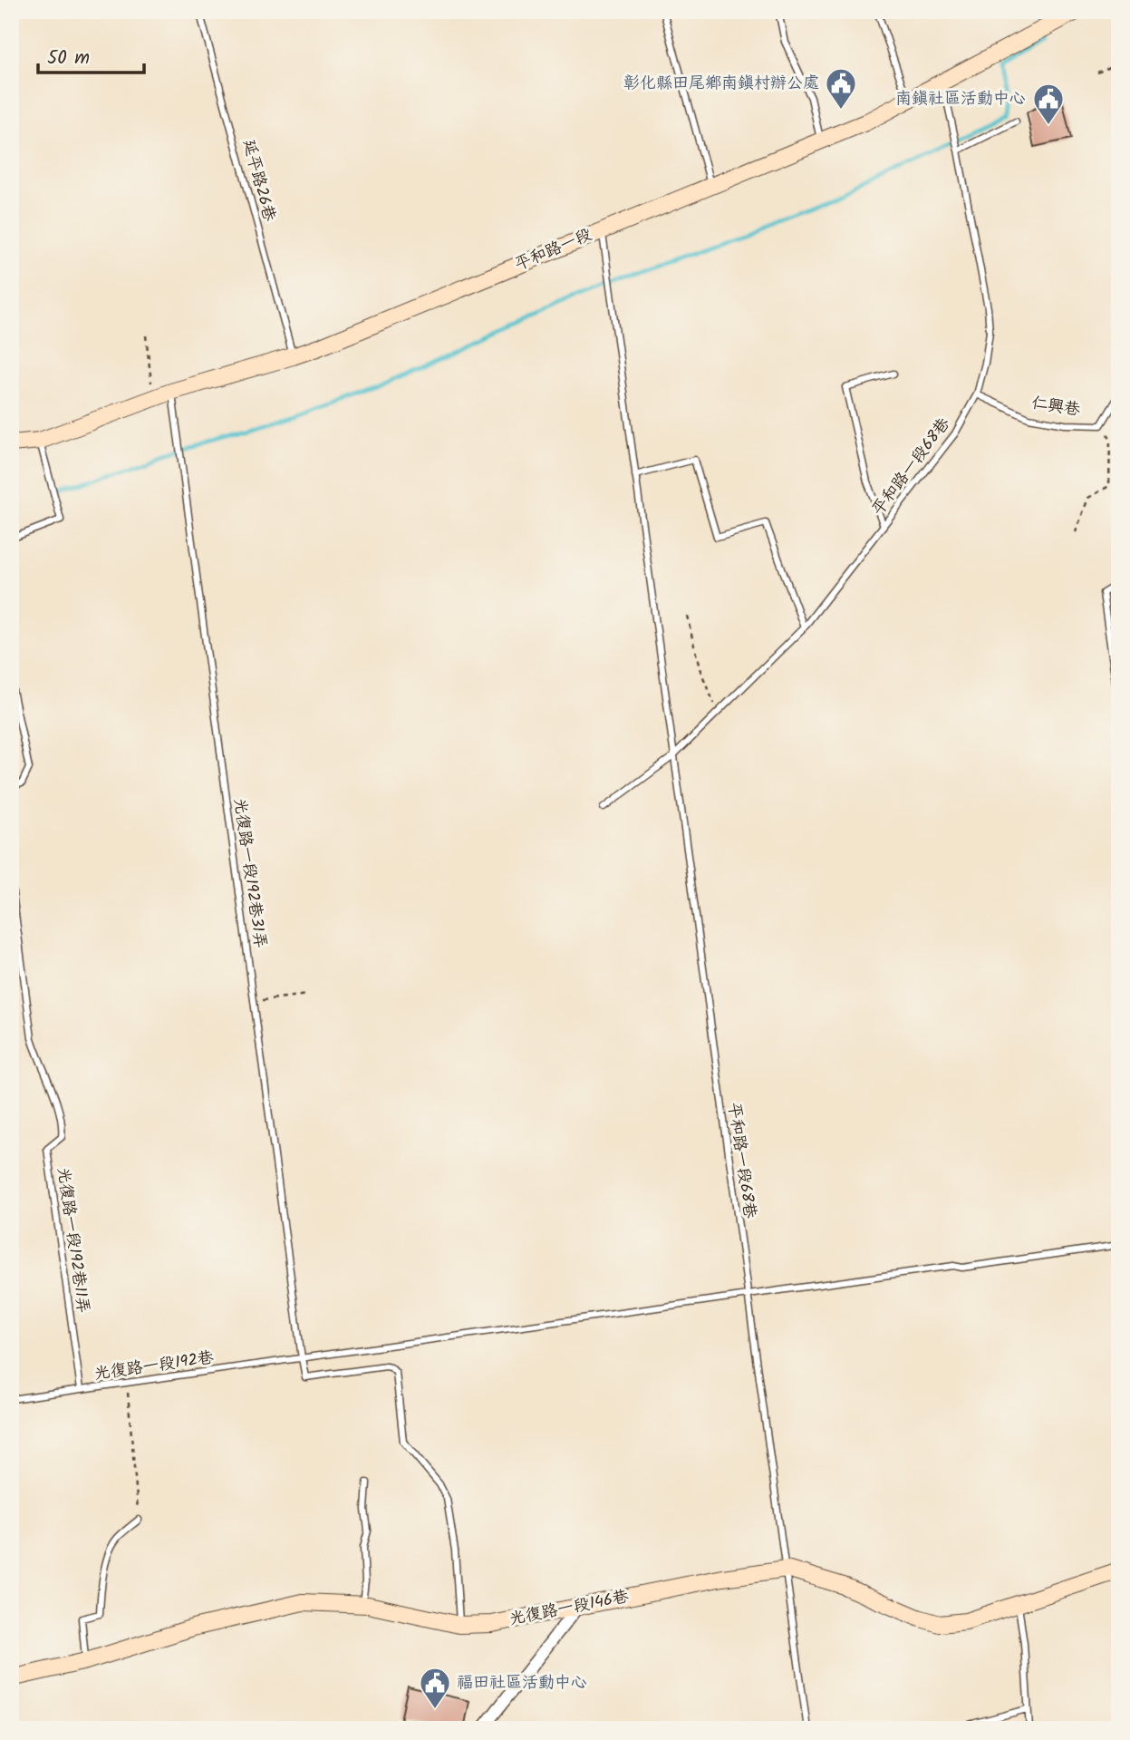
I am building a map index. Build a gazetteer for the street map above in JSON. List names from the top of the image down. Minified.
{"streets":{"street":["平和路一段","光復路一段146巷"],"lane":["延平路26巷","仁興巷","平和路一段68巷","光復路一段192巷31弄","光復路一段192巷11弄","光復路一段192巷"]},"crossings":[["延平路26巷","平和路一段"],["平和路一段","平和路一段68巷"],["平和路一段","光復路一段192巷31弄"],["仁興巷","平和路一段68巷"],["平和路一段68巷","光復路一段192巷"],["平和路一段68巷","光復路一段146巷"],["光復路一段192巷31弄","光復路一段192巷"],["光復路一段192巷11弄","光復路一段192巷"]],"places":{"public building":["彰化縣田尾鄉南鎮村辦公處","南鎮社區活動中心","福田社區活動中心"]},"scale_bar":"50 m"}
